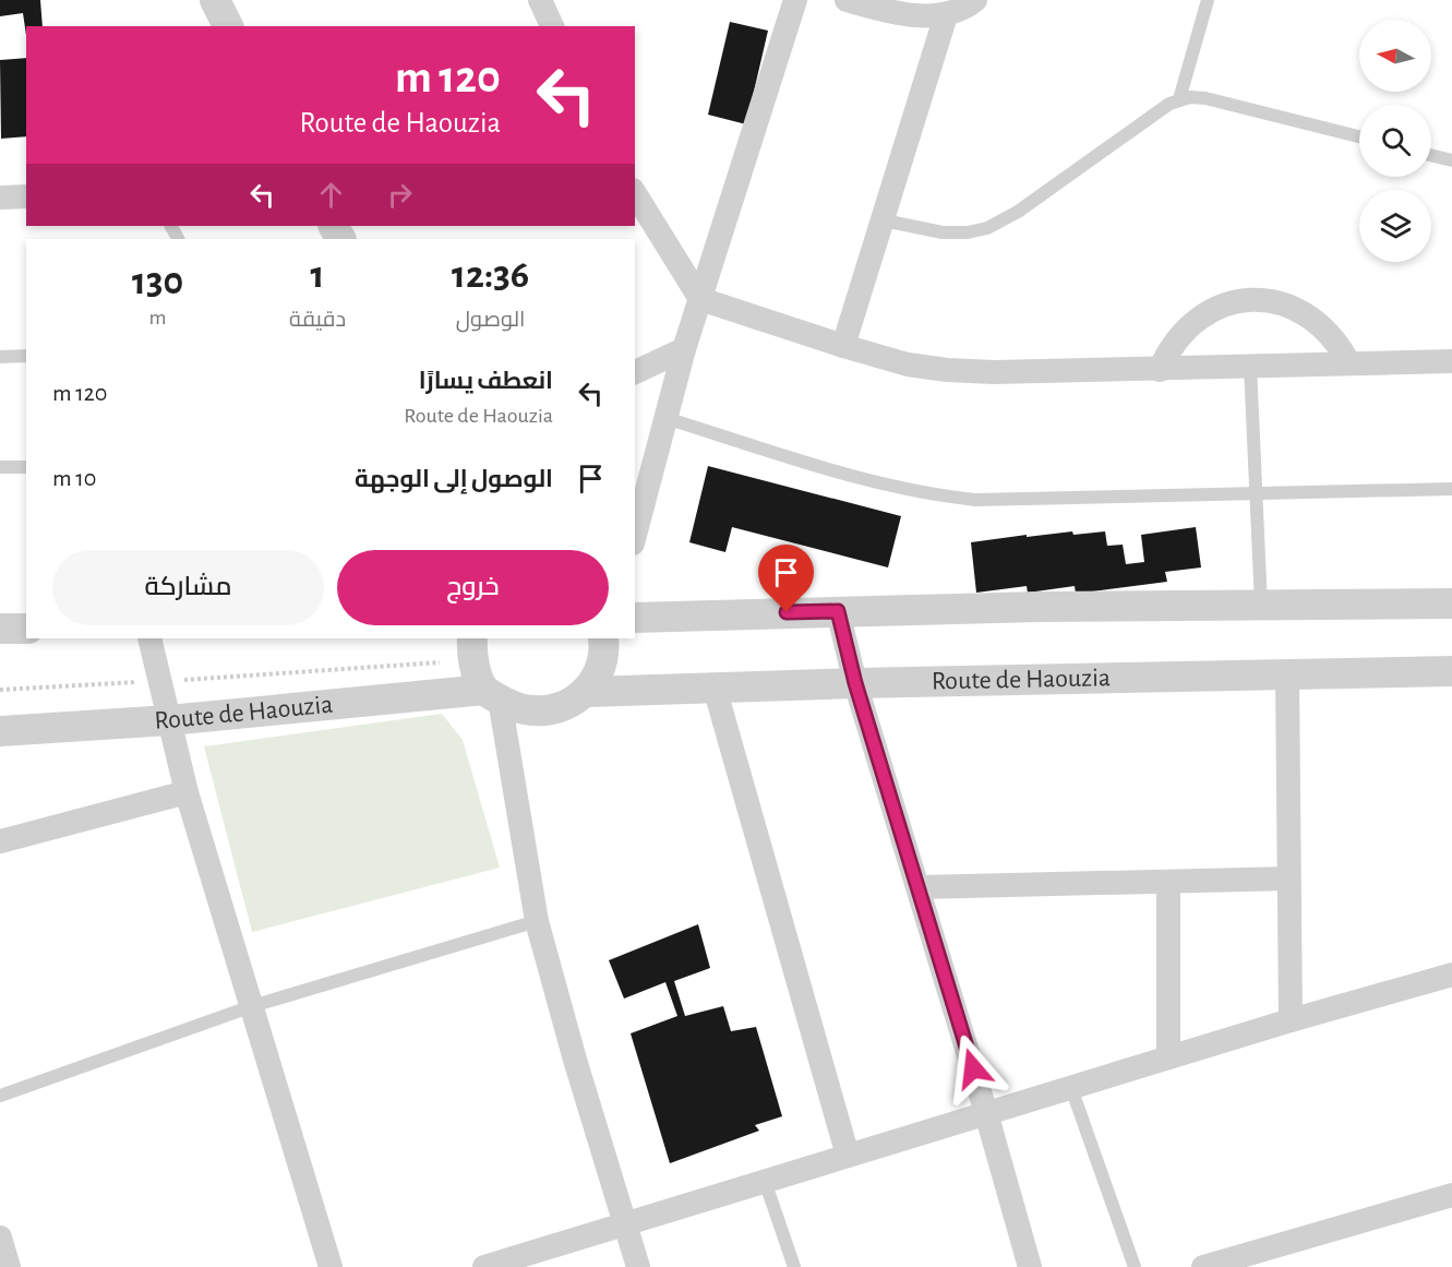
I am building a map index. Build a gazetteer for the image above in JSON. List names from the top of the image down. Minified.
{"streets":{"street":["Route de Haouzia"]},"north":"left","page":{"turn":["120 m","Route de Haouzia"],"eta":["12:36","الوصول","1","دقيقة","130","m"],"list":[{"name":"انعطف يسارًا","note":"Route de Haouzia","value":"120 m"},{"name":"الوصول إلى الوجهة","value":"10 m"}],"buttons":["خروج","مشاركة"]}}
